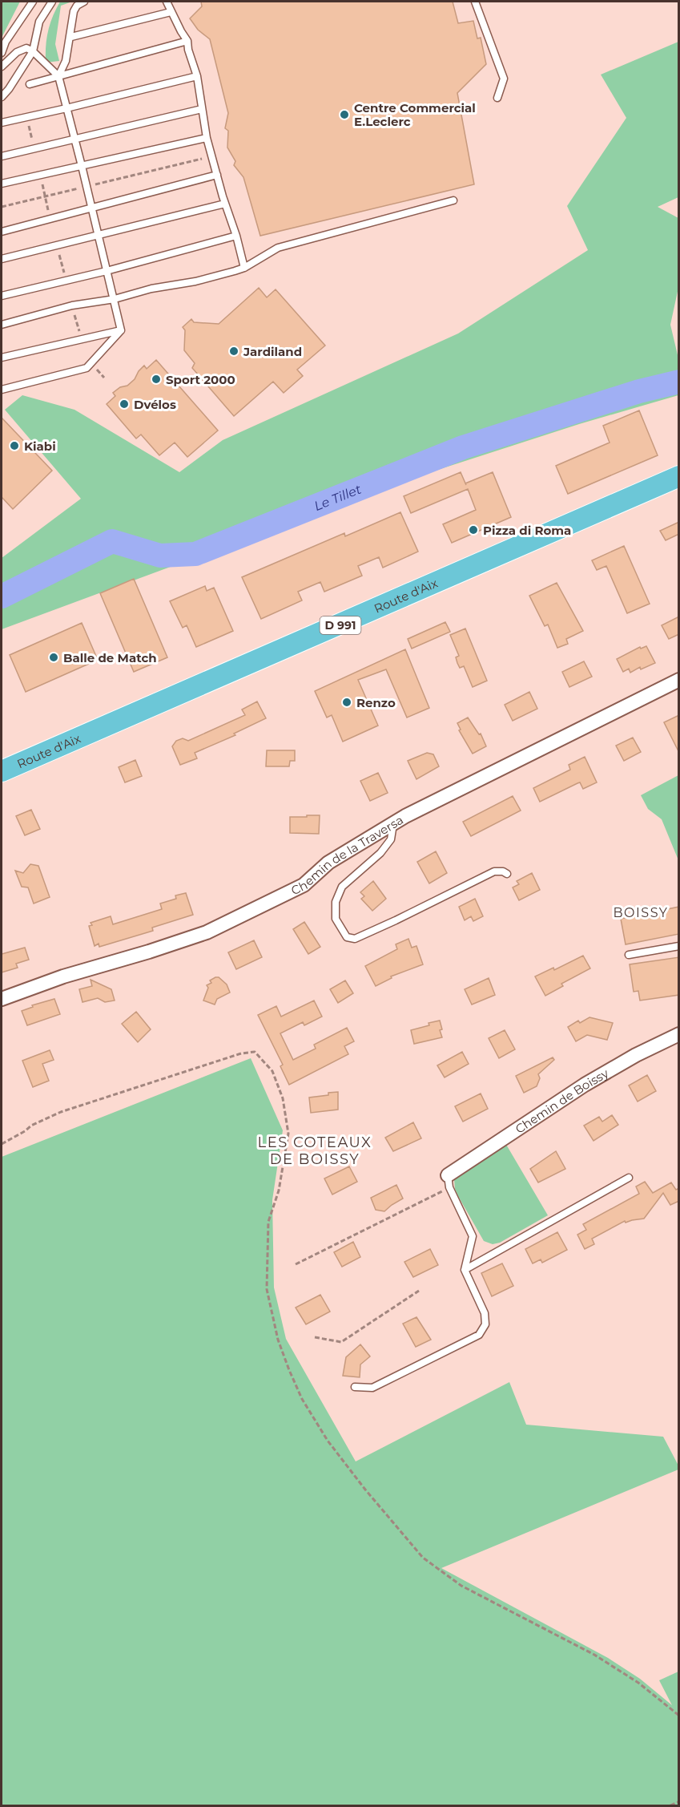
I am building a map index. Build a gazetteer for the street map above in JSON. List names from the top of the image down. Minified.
{"streets":{"main road":["Route d'Aix","D 991"],"street":["Chemin de la Traversa","Chemin de Boissy"]},"districts":["BOISSY","LES COTEAUX DE BOISSY"],"water":["Le Tillet"],"places":["Centre Commercial E.Leclerc","Jardiland","Sport 2000","Dvélos","Kiabi","Pizza di Roma","Balle de Match","Renzo"]}
